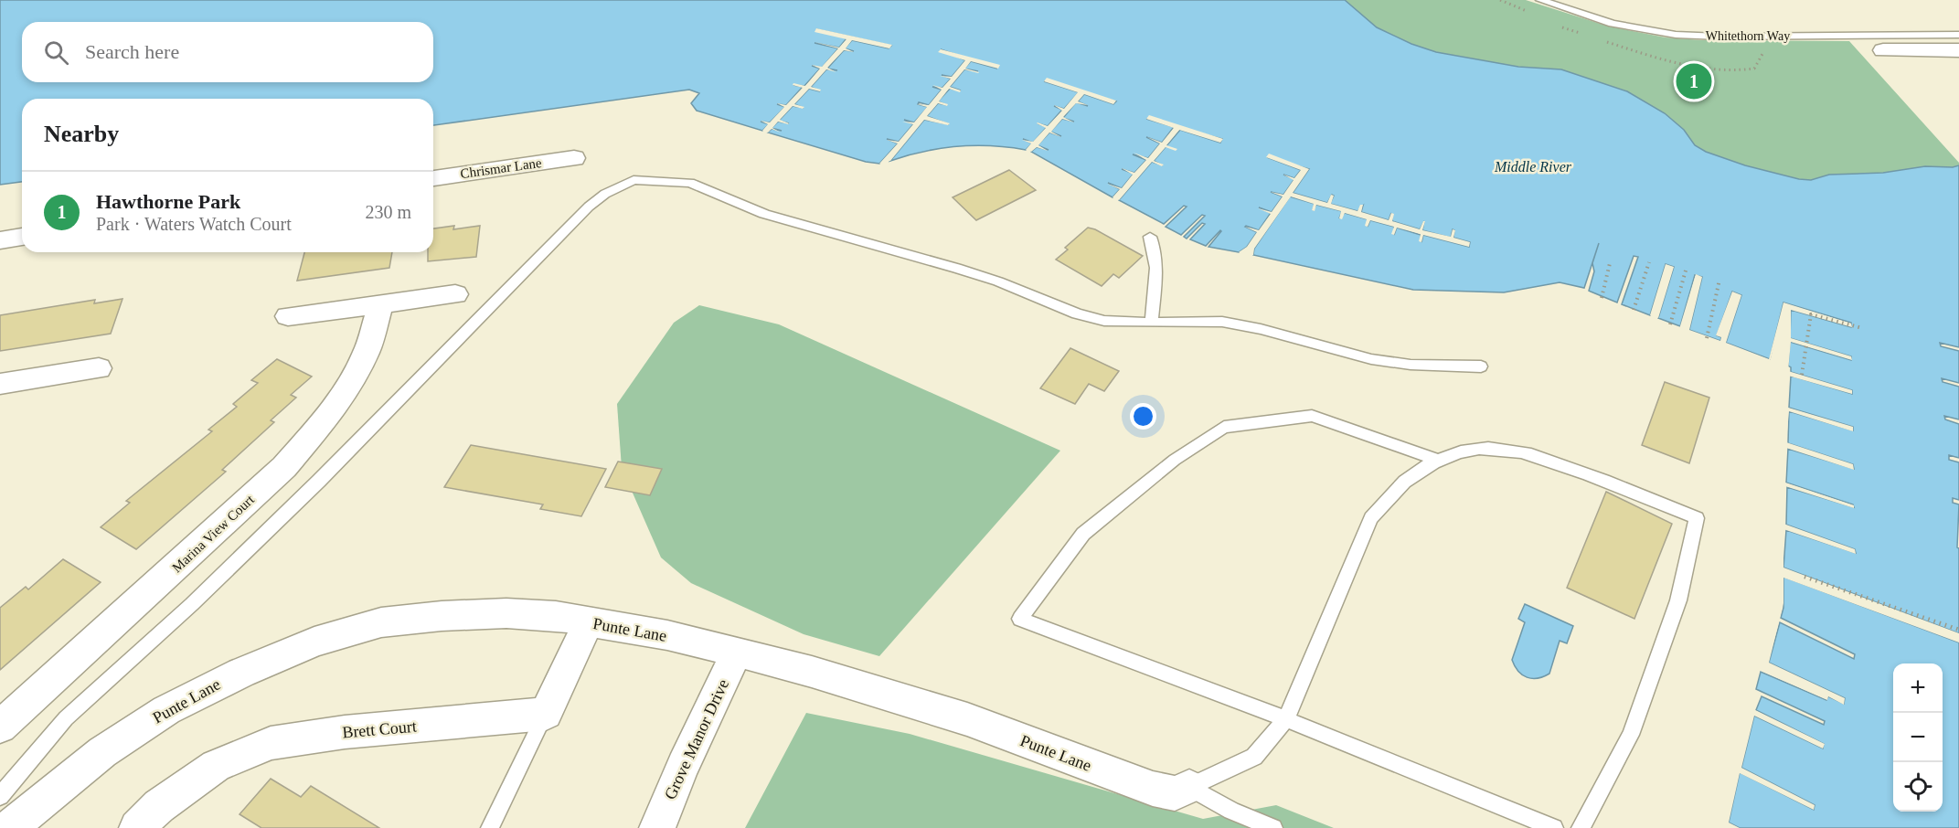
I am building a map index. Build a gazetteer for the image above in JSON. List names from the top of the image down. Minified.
{"streets":{"street":["Chrismar Lane","Marina View Court","Punte Lane","Brett Court","Grove Manor Drive"],"lane":["Whitethorn Way"]},"crossings":[["Punte Lane","Grove Manor Drive"]],"water":["Middle River"],"page":{"search":"Search here","pins":"1","heading":"Nearby","list":[{"mark":"1","name":"Hawthorne Park","note":"Park · Waters Watch Court","value":"230 m"}],"map_buttons":["+","−"]}}
